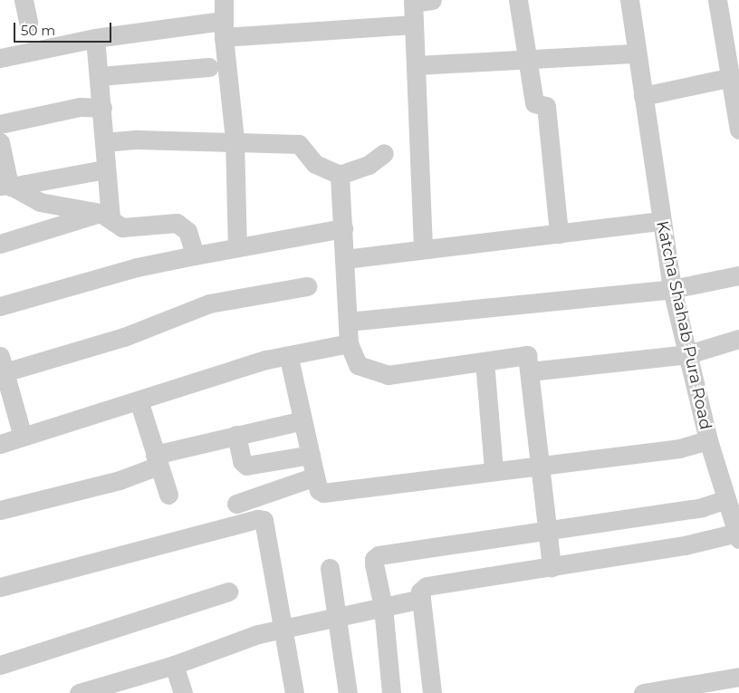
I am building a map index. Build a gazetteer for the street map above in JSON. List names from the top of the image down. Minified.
{"streets":{"street":["Katcha Shahab Pura Road"]},"scale_bar":"50 m"}
